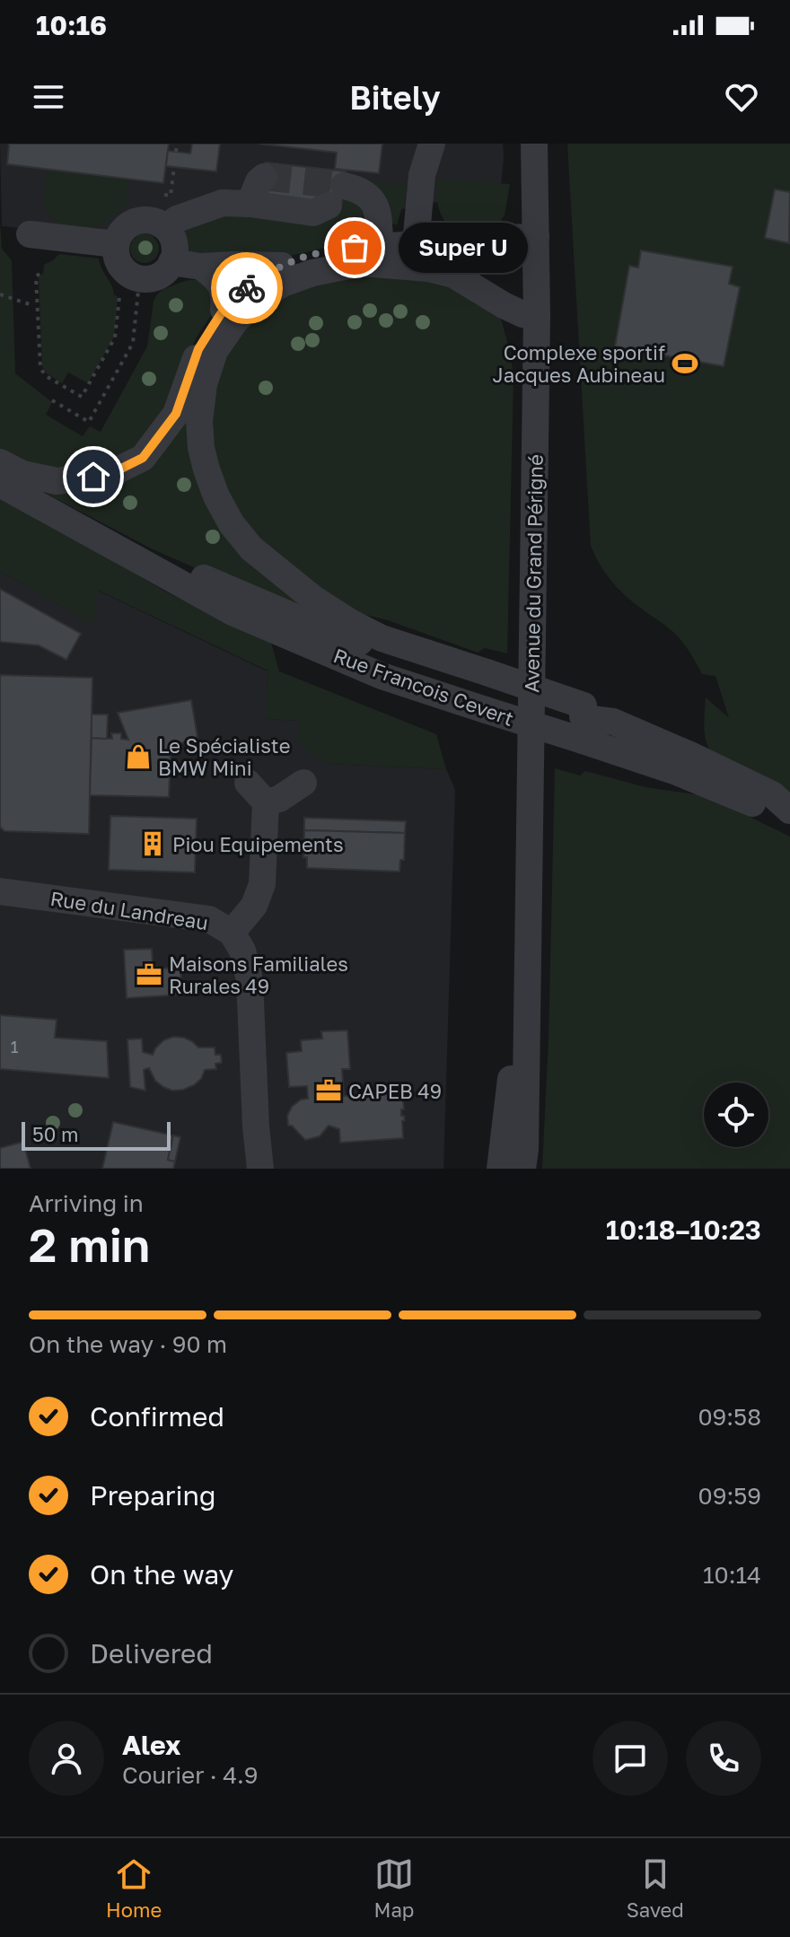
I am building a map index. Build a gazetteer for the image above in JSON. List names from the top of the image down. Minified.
{"streets":{"street":["Avenue du Grand Périgné","Rue Francois Cevert","Rue du Landreau"]},"places":{"other":["Super U"],"sports":["Complexe sportif Jacques Aubineau"],"shop":["Le Spécialiste BMW Mini"],"building":["Piou Equipements"],"office":["Maisons Familiales Rurales 49","CAPEB 49"]},"house_numbers":["1"],"scale_bar":"50 m","page":{"status":"10:16","header":"Bitely","bubble":"Super U","scale":"50 m","heading":["2 min","Arriving in","10:18–10:23"],"panel":["Alex","Courier · 4.9"],"bar":"On the way · 90 m","list":[["Confirmed","09:58"],["Preparing","09:59"],["On the way","10:14"],"Delivered"],"tabs":["Home","Map","Saved"]}}
